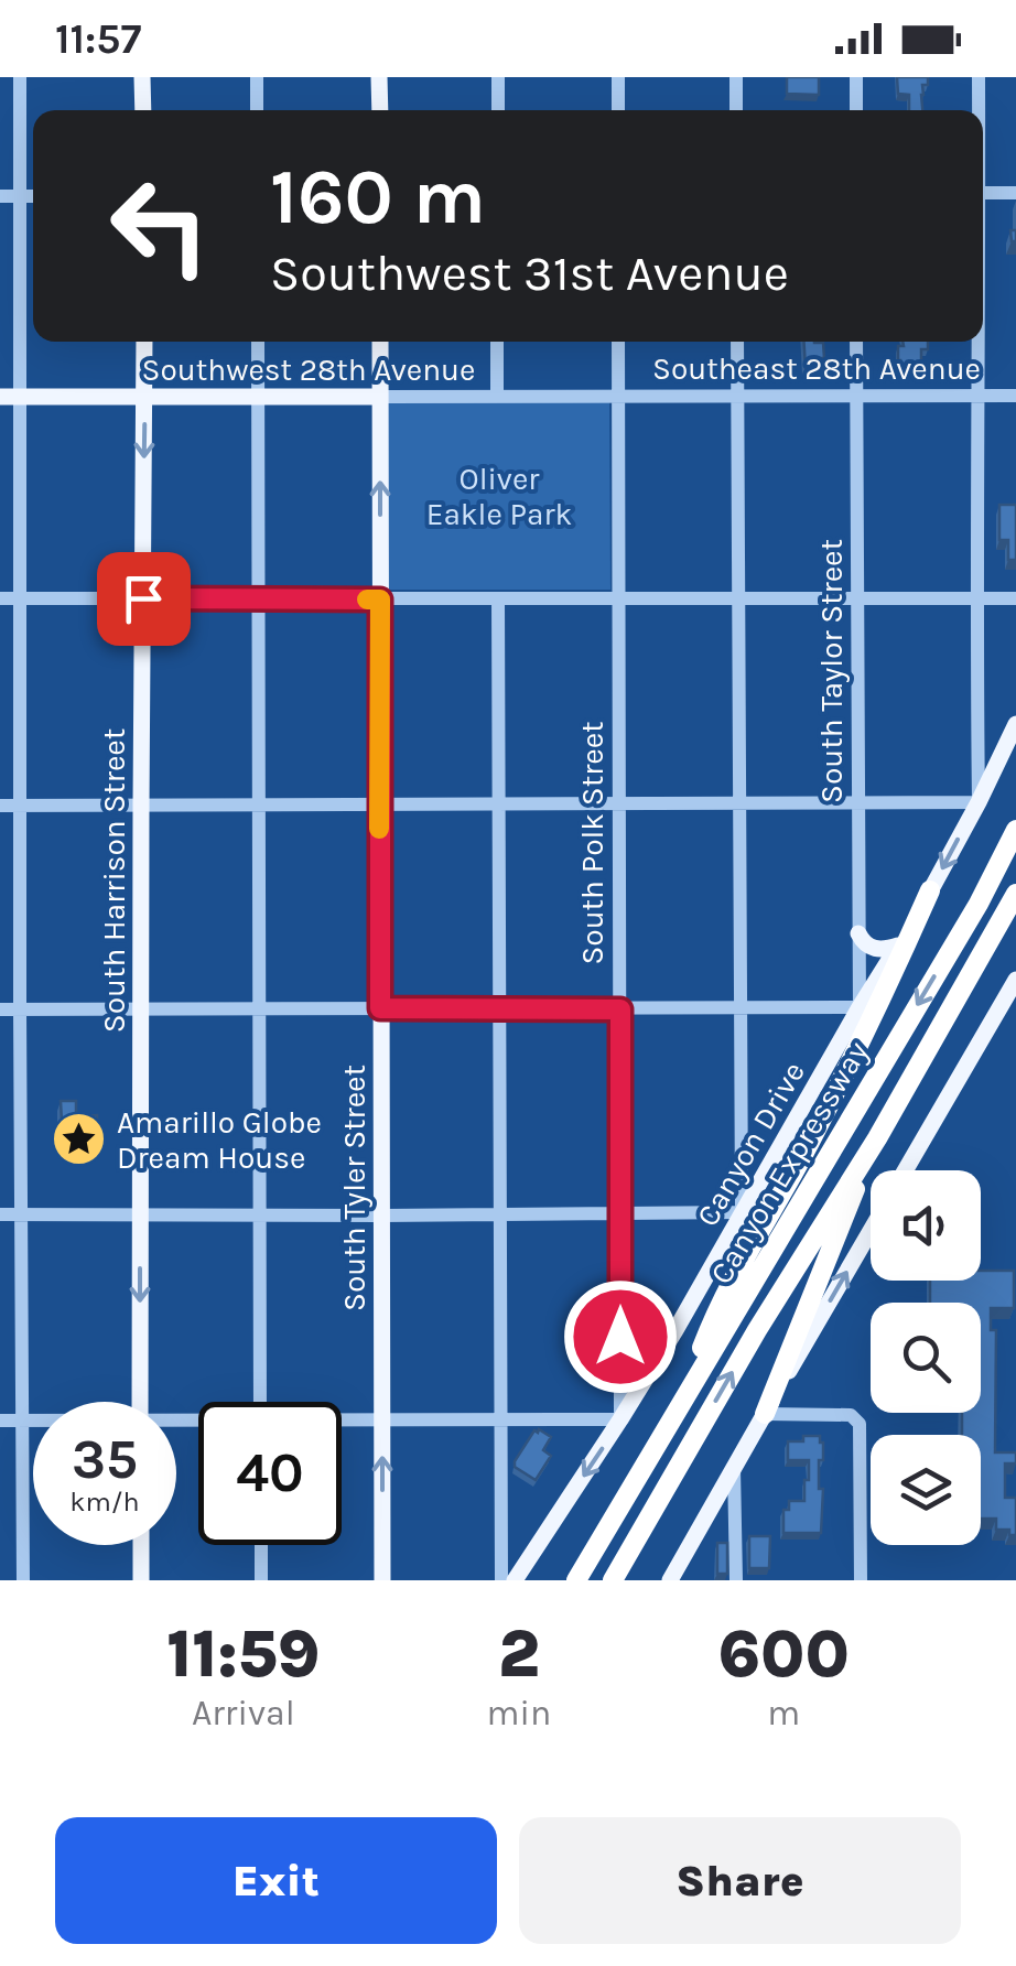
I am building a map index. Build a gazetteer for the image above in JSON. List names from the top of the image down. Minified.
{"streets":{"highway":["Canyon Expressway"],"main road":["Southwest 28th Avenue","South Harrison Street","Canyon Drive","South Tyler Street"],"street":["Southeast 28th Avenue","South Taylor Street","South Polk Street"]},"crossings":[["Southeast 28th Avenue","Southwest 28th Avenue"],["Southeast 28th Avenue","South Taylor Street"],["Southeast 28th Avenue","South Polk Street"],["Southwest 28th Avenue","South Polk Street"],["Southwest 28th Avenue","South Harrison Street"],["Southwest 28th Avenue","South Tyler Street"],["South Taylor Street","Canyon Drive"],["South Polk Street","Canyon Drive"]],"one_way":["South Harrison Street"],"parks":["Oliver Eakle Park"],"places":{"place":["Amarillo Globe Dream House"]},"page":{"status":"11:57","turn":["160 m","Southwest 31st Avenue"],"speed":"35 km/h","limit":"40","eta":["11:59","Arrival","2","min","600","m"],"buttons":["Exit","Share"]}}
